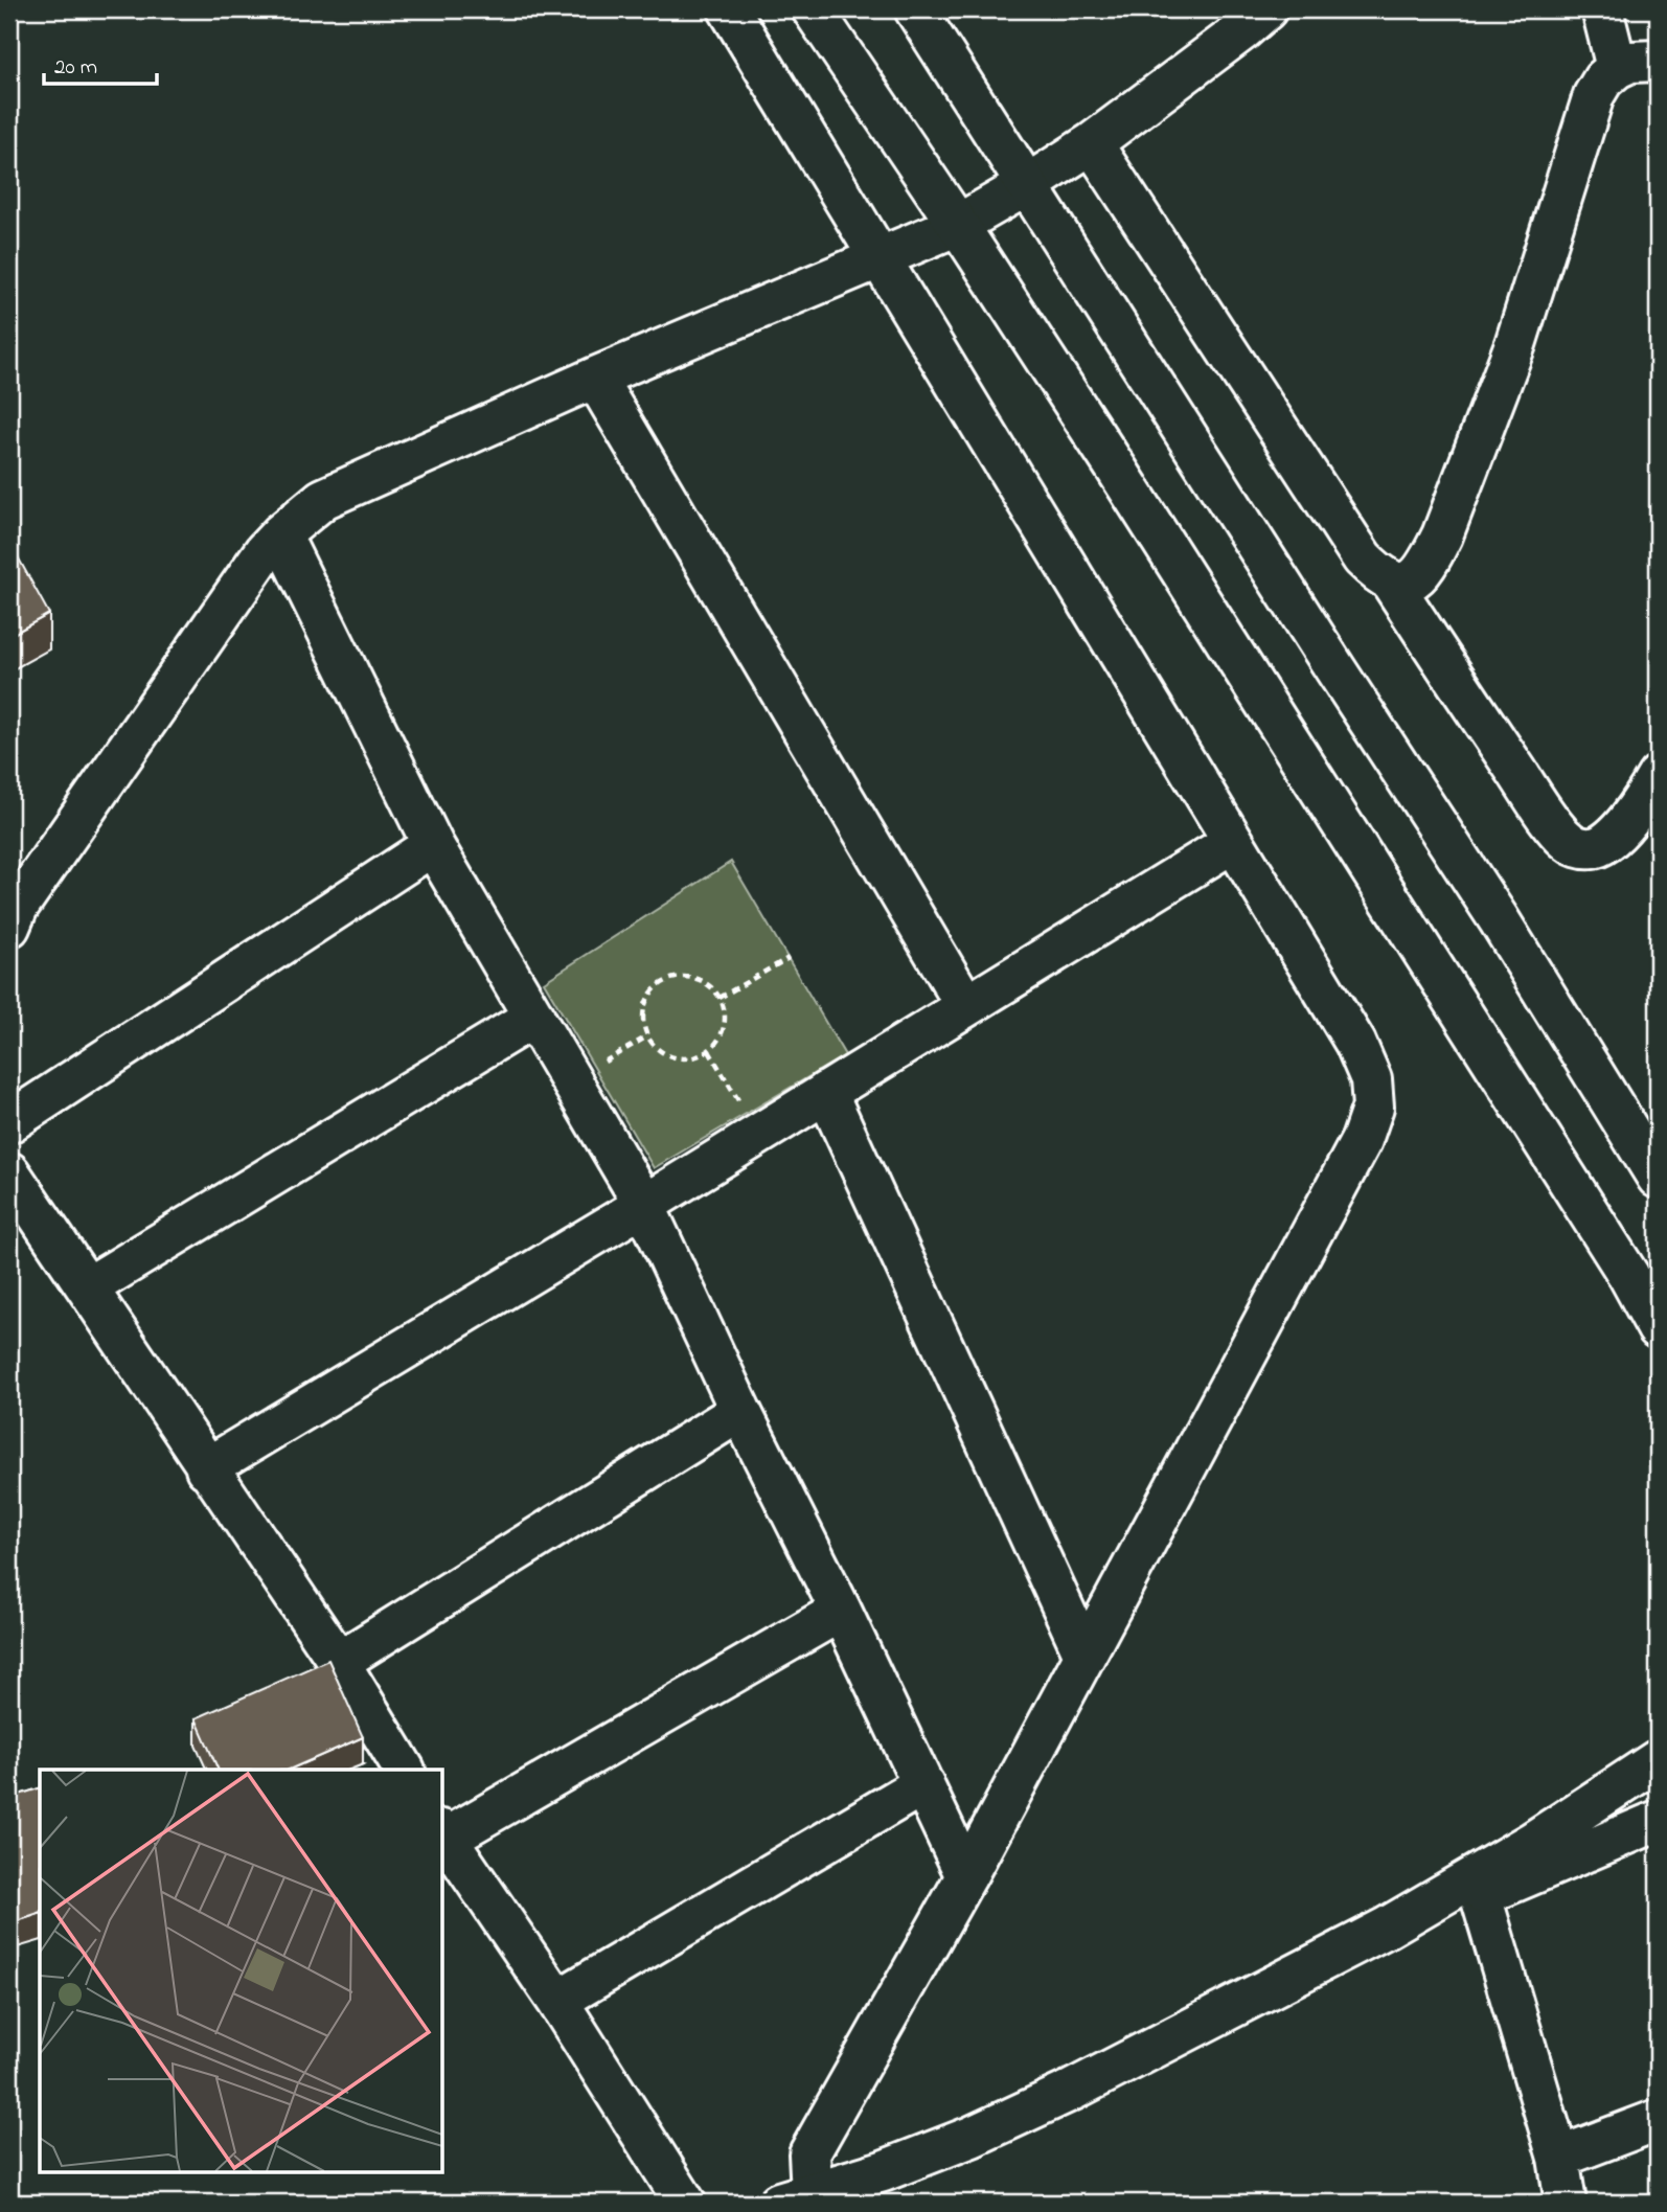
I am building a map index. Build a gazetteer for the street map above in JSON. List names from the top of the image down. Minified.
{"scale_bar":"20 m"}
